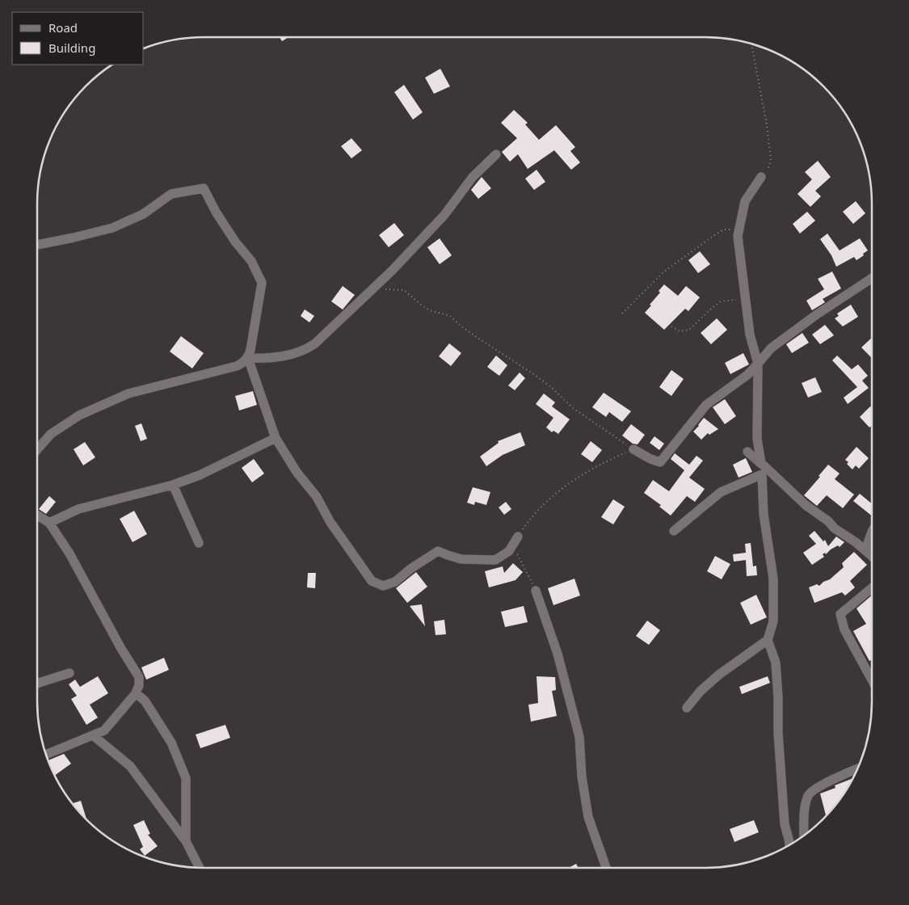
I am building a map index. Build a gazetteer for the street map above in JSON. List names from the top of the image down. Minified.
{"legend":["Road","Building"]}
